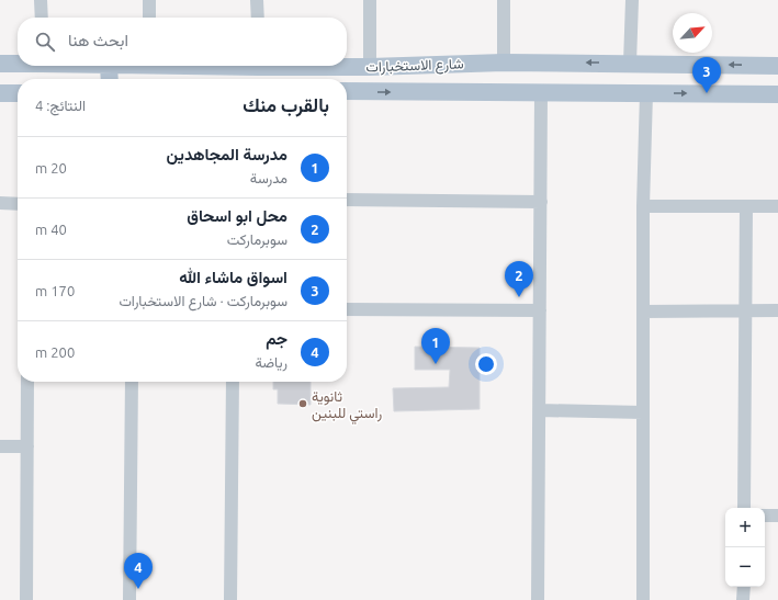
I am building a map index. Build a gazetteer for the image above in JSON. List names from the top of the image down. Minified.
{"streets":{"main road":["شارع الاستخبارات"]},"places":["ثانوية راستي للبنين"],"north":"top right","page":{"search":"ابحث هنا","pins":["3","2","1","4"],"heading":["بالقرب منك","النتائج: 4"],"list":[{"mark":"1","name":"مدرسة المجاهدين","note":"مدرسة","value":"20 m"},{"mark":"2","name":"محل ابو اسحاق","note":"سوبرماركت","value":"40 m"},{"mark":"3","name":"اسواق ماشاء الله","note":"سوبرماركت · شارع الاستخبارات","value":"170 m"},{"mark":"4","name":"جم","note":"رياضة","value":"200 m"}],"map_buttons":["+","−"]}}
